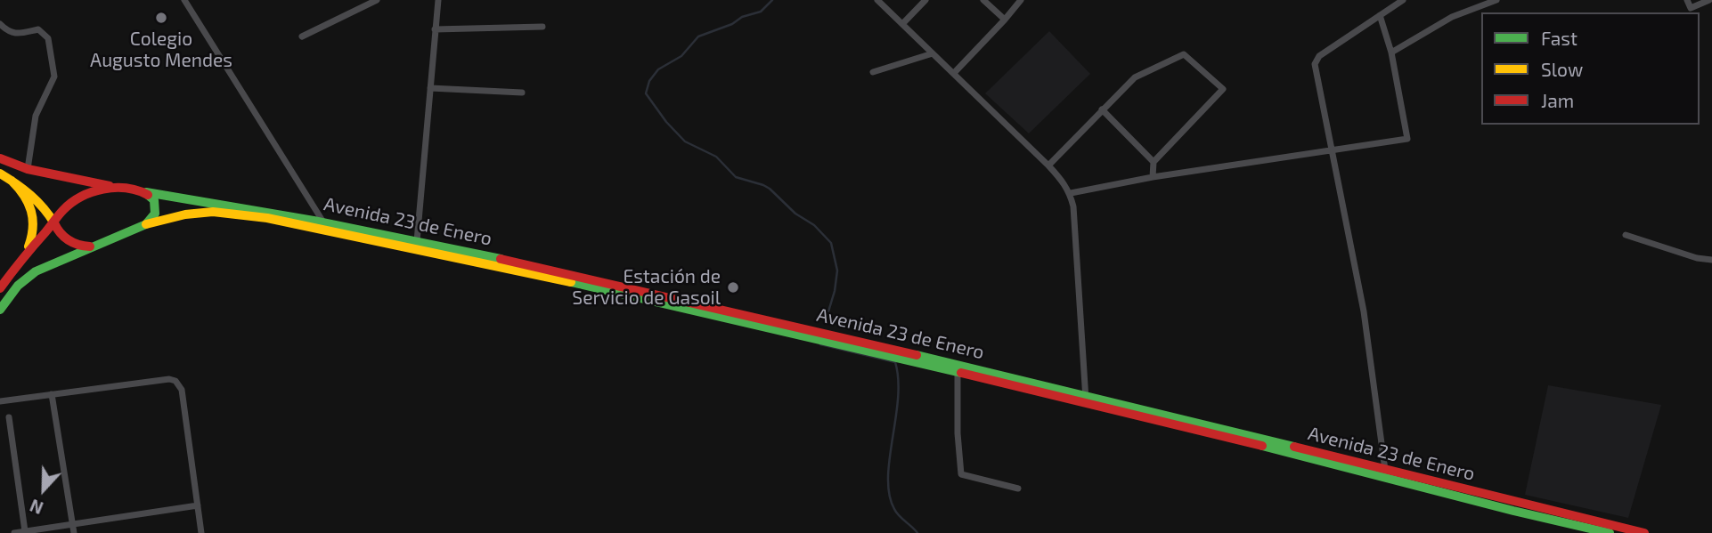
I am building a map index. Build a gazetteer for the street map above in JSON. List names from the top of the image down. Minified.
{"streets":{"main road":["Avenida 23 de Enero"]},"places":["Colegio Augusto Mendes","Estación de Servicio de Gasoil"],"legend":["Fast","Slow","Jam"],"north":"bottom"}
